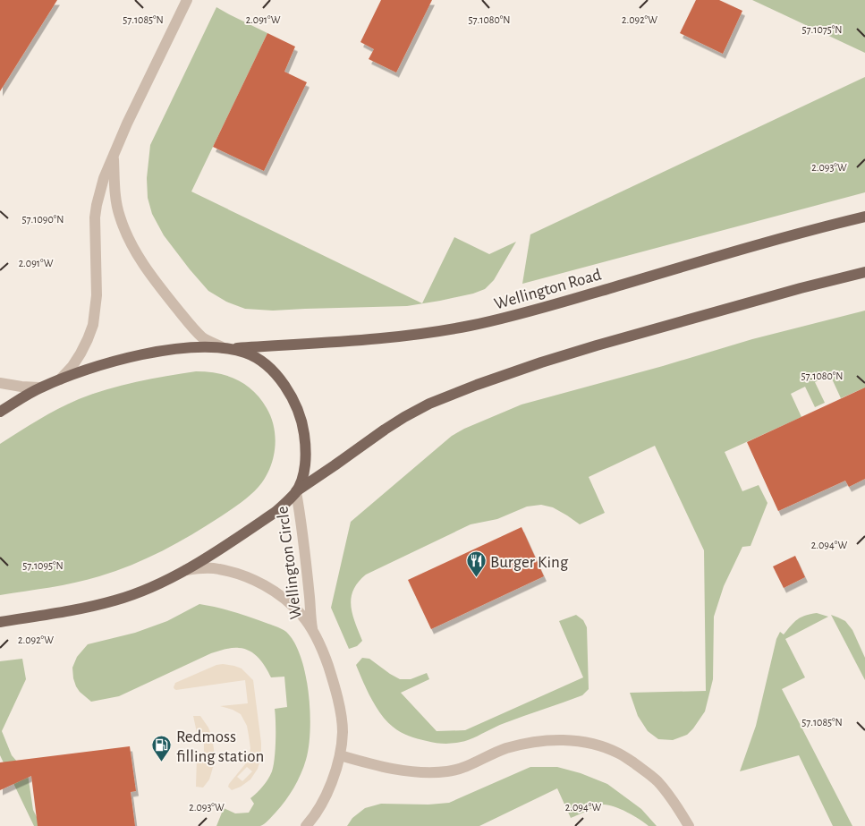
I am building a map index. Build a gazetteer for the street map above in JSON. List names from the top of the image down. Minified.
{"streets":{"main road":["Wellington Road"],"street":["Wellington Circle"]},"places":{"restaurant":["Burger King"],"fuel station":["Redmoss filling station"]},"coordinates":["57.1085°N","2.091°W","57.1080°N","2.092°W","57.1075°N","2.093°W","57.1090°N","2.094°W","57.1095°N"]}
